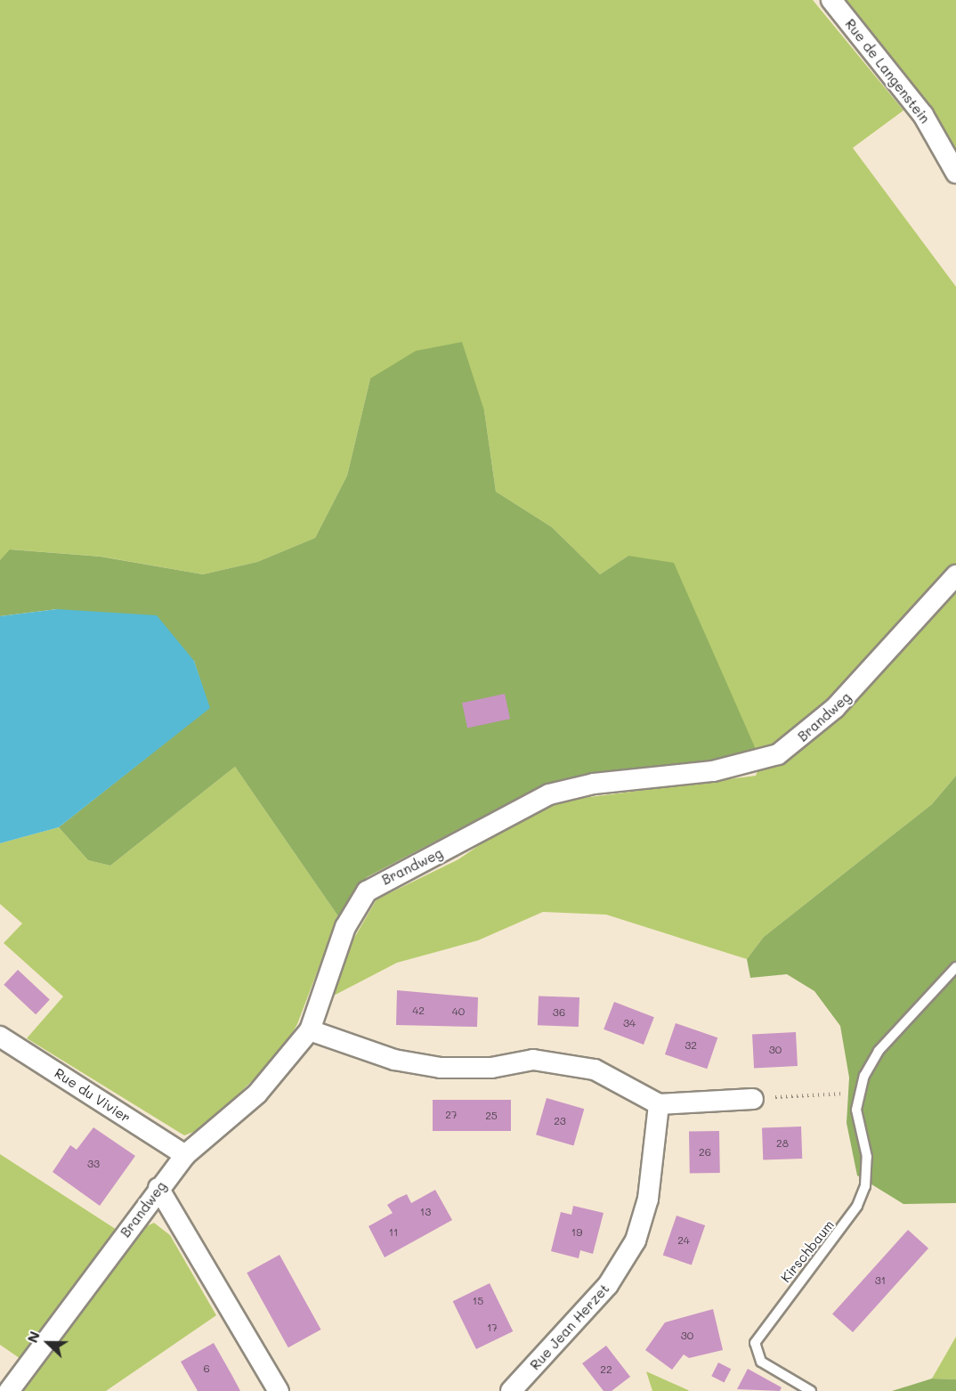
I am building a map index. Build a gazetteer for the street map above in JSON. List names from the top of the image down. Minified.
{"streets":{"street":["Rue de Langenstein","Brandweg","Rue du Vivier","Rue Jean Herzet"],"lane":["Kirschbaum"]},"crossings":[["Brandweg","Rue du Vivier"]],"house_numbers":["42","40","36","34","32","30","27","25","23","28","26","33","13","11","19","24","31","15","17","30","6","22"],"north":"left"}
